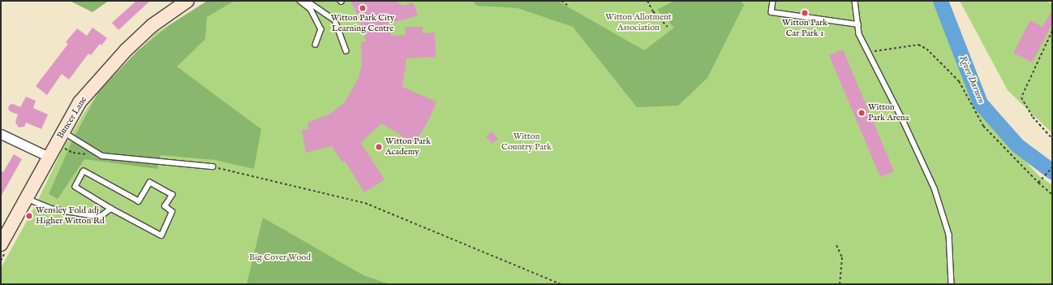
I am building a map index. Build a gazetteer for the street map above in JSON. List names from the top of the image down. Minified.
{"streets":{"main road":["Buncer Lane"]},"water":["River Darwen"],"parks":["Witton Allotment Association","Witton Country Park","Big Cover Wood"],"places":["Witton Park City Learning Centre","Witton Park Car Park 1","Witton Park Arena","Witton Park Academy","Wensley Fold adj Higher Witton Rd"]}
